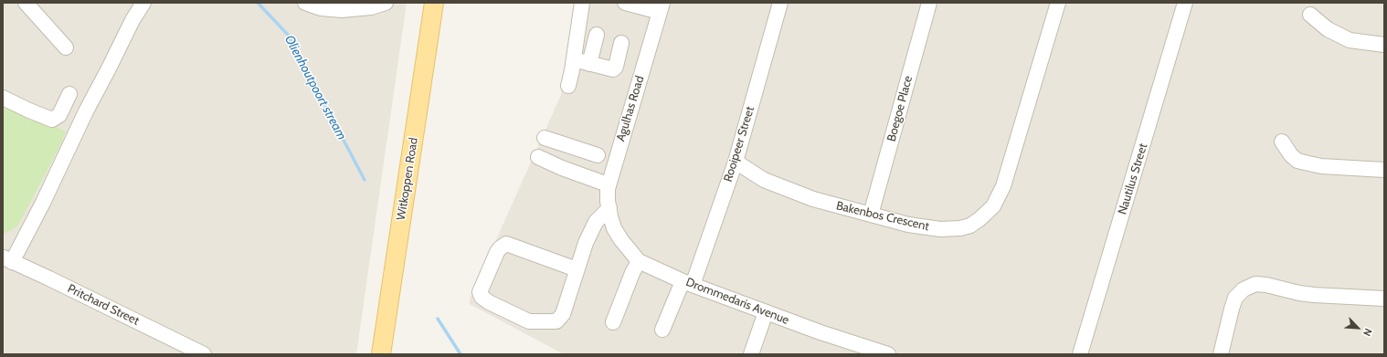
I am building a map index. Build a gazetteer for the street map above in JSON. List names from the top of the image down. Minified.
{"streets":{"main road":["Witkoppen Road"],"street":["Agulhas Road","Boegoe Place","Rooipeer Street","Nautilus Street","Bakenbos Crescent","Drommedaris Avenue","Pritchard Street"]},"crossings":[["Agulhas Road","Drommedaris Avenue"],["Boegoe Place","Bakenbos Crescent"],["Rooipeer Street","Bakenbos Crescent"],["Rooipeer Street","Drommedaris Avenue"]],"water":["Olienhoutpoort stream"],"north":"bottom right"}
